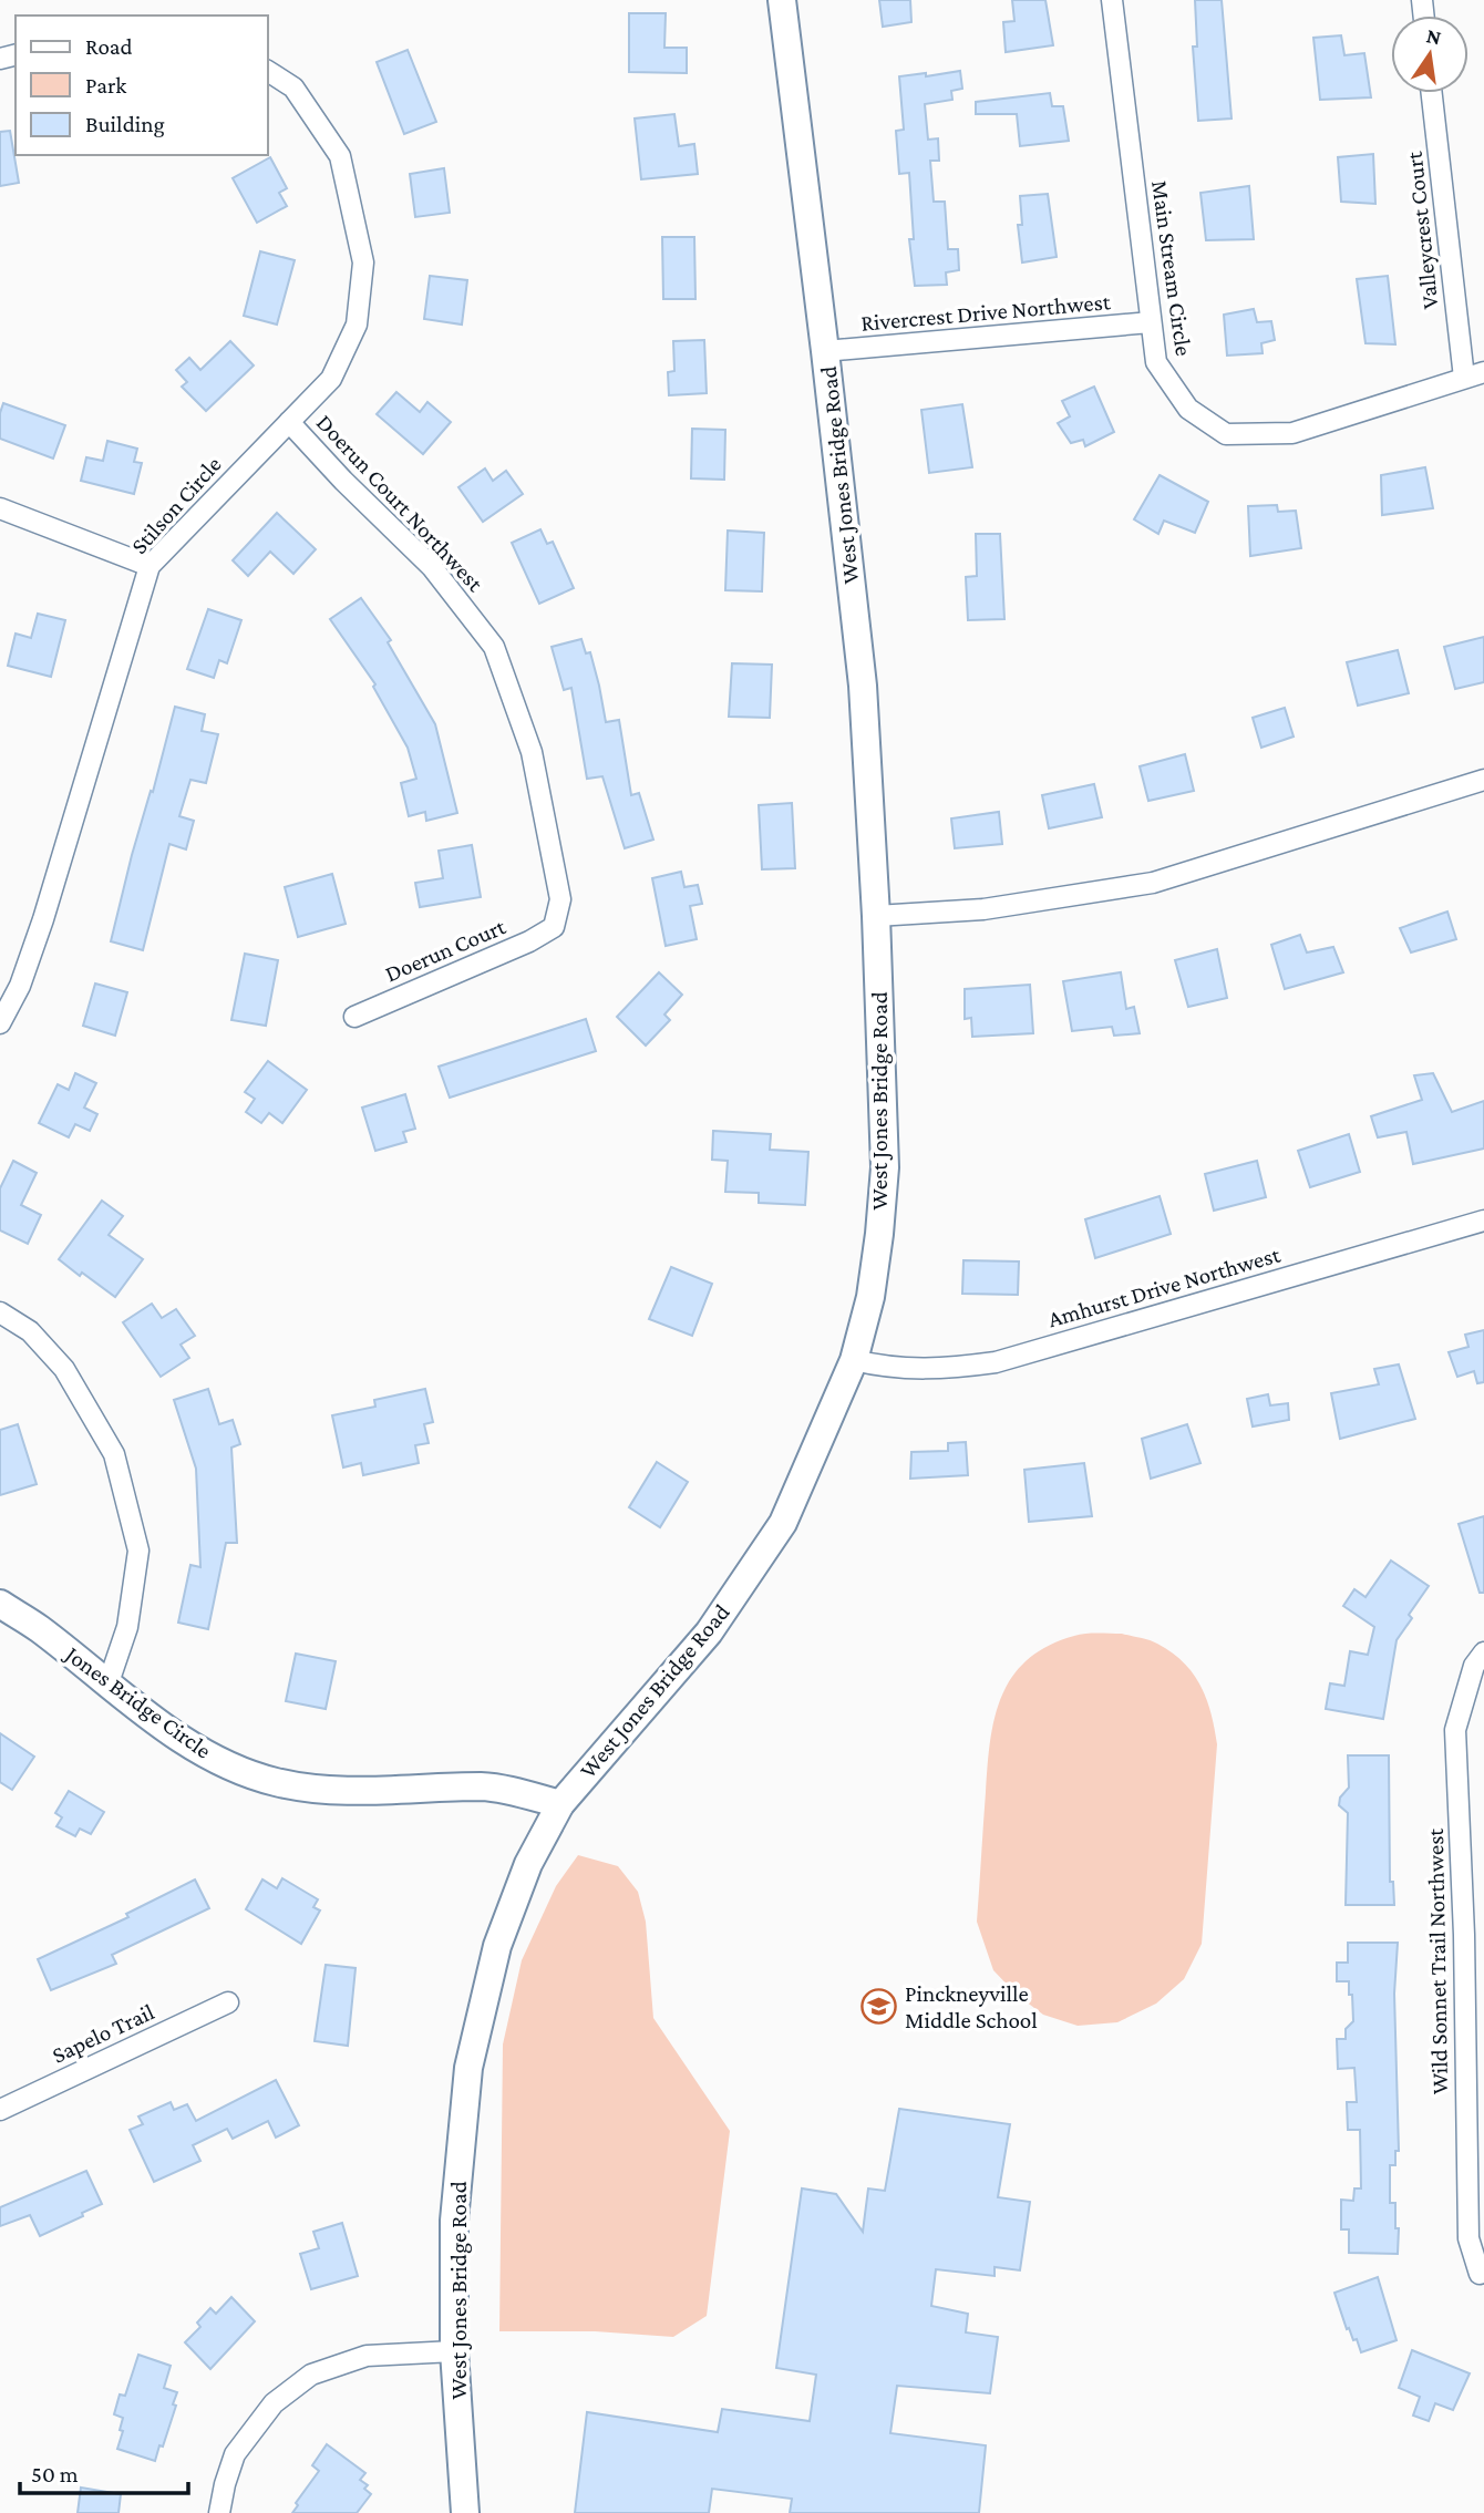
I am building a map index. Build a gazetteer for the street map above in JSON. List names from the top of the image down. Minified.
{"streets":{"street":["Valleycrest Court","Main Stream Circle","Rivercrest Drive Northwest","West Jones Bridge Road","Doerun Court Northwest","Stilson Circle","Doerun Court","Amhurst Drive Northwest","Jones Bridge Circle","Wild Sonnet Trail Northwest","Sapelo Trail"]},"crossings":[["Valleycrest Court","Main Stream Circle"],["Main Stream Circle","Rivercrest Drive Northwest"],["Rivercrest Drive Northwest","West Jones Bridge Road"],["West Jones Bridge Road","Amhurst Drive Northwest"],["West Jones Bridge Road","Jones Bridge Circle"],["Doerun Court Northwest","Stilson Circle"],["Doerun Court Northwest","Doerun Court"]],"places":{"school or university":["Pinckneyville Middle School"]},"legend":["Road","Park","Building"],"scale_bar":"50 m","north":"top"}
